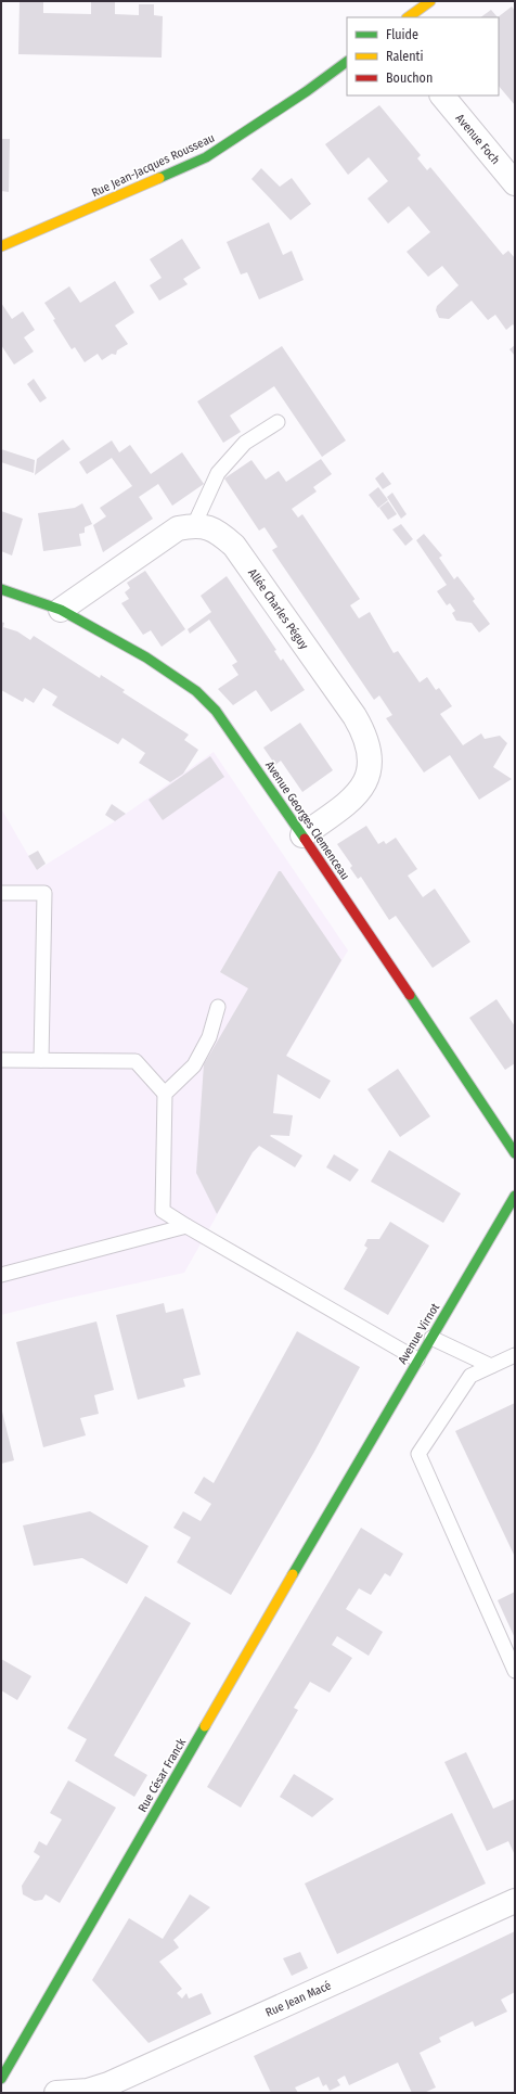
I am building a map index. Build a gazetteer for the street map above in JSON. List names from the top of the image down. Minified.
{"streets":{"street":["Avenue Foch","Rue Jean-Jacques Rousseau","Allée Charles Péguy","Avenue Georges Clemenceau","Avenue Virnot","Rue César Franck","Rue Jean Macé"]},"crossings":[["Allée Charles Péguy","Avenue Georges Clemenceau"],["Avenue Virnot","Rue César Franck"]],"legend":["Fluide","Ralenti","Bouchon"]}
